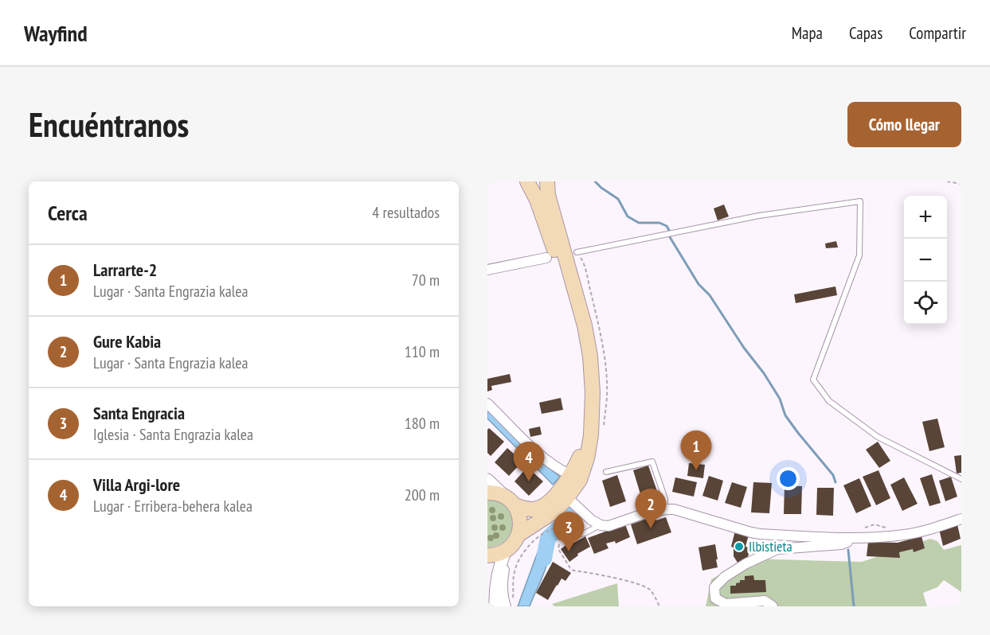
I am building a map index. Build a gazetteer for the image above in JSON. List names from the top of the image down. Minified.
{"places":["Ilbistieta"],"page":{"header":"Wayfind","nav":["Mapa","Capas","Compartir"],"buttons":"Cómo llegar","title":"Encuéntranos","heading":["Cerca","4 resultados"],"map_buttons":["+","−"],"list":[{"mark":"1","name":"Larrarte-2","note":"Lugar · Santa Engrazia kalea","value":"70 m"},{"mark":"2","name":"Gure Kabia","note":"Lugar · Santa Engrazia kalea","value":"110 m"},{"mark":"3","name":"Santa Engracia","note":"Iglesia · Santa Engrazia kalea","value":"180 m"},{"mark":"4","name":"Villa Argi-lore","note":"Lugar · Erribera-behera kalea","value":"200 m"}],"pins":["1","4","2","3"]}}
